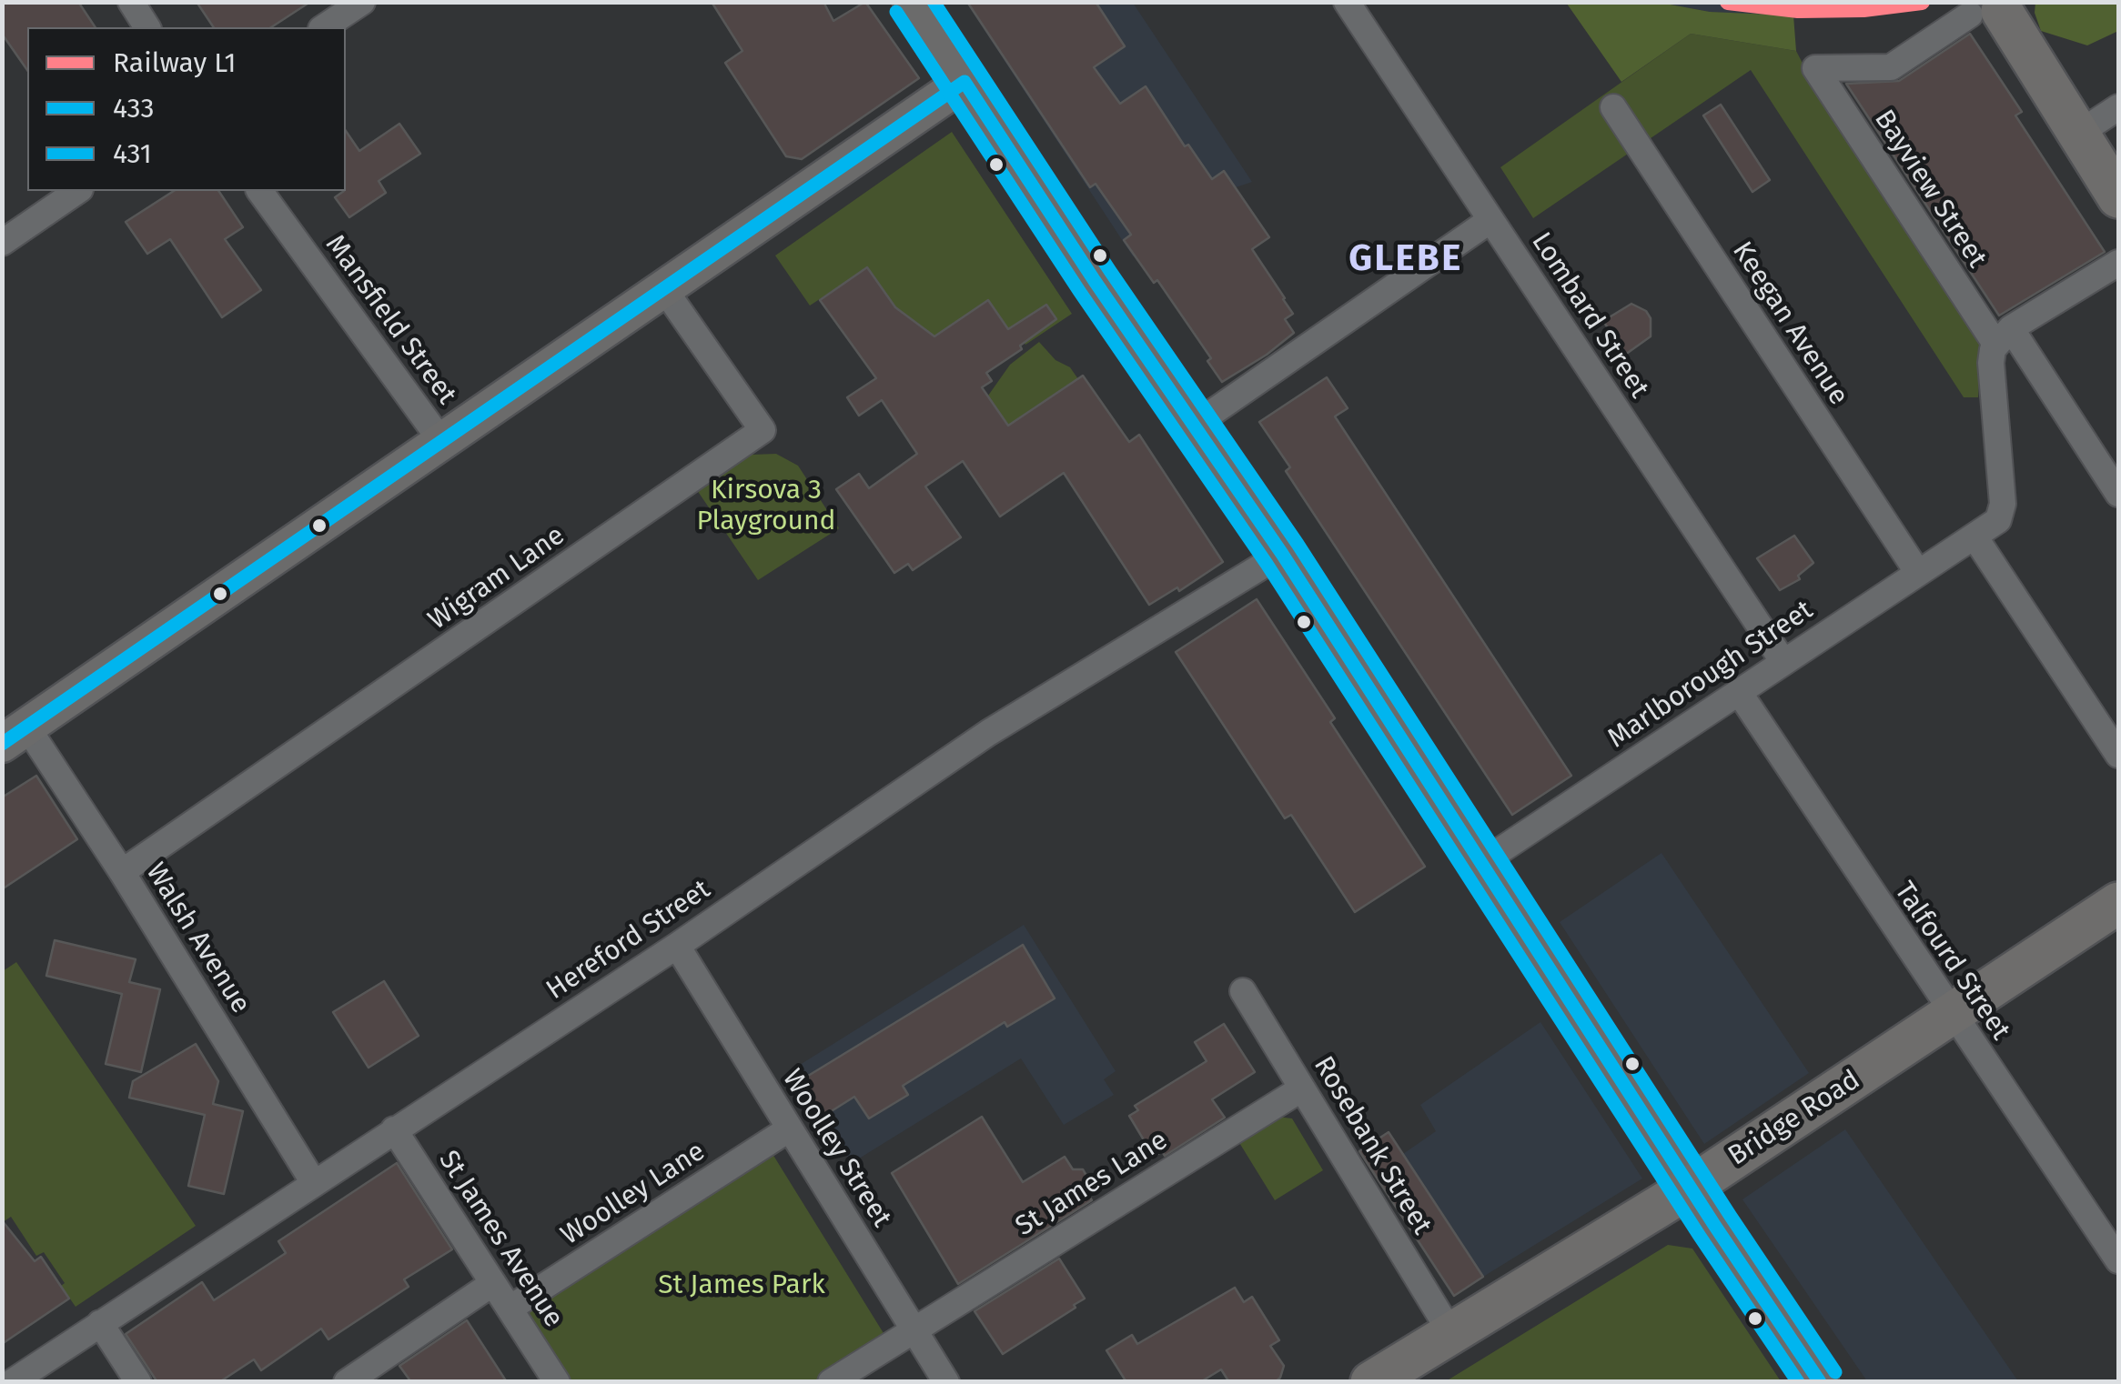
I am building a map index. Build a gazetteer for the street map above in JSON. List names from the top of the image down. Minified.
{"streets":{"main road":["Bridge Road"],"street":["Bayview Street","Lombard Street","Mansfield Street","Keegan Avenue","Wigram Lane","Marlborough Street","Walsh Avenue","Hereford Street","Talfourd Street","Rosebank Street","Woolley Street","St James Lane","Woolley Lane","St James Avenue"]},"crossings":[["Bayview Street","Marlborough Street"],["Lombard Street","Marlborough Street"],["Keegan Avenue","Marlborough Street"],["Wigram Lane","Walsh Avenue"],["Marlborough Street","Talfourd Street"],["Walsh Avenue","Hereford Street"],["Hereford Street","Woolley Street"],["Hereford Street","St James Avenue"],["Talfourd Street","Bridge Road"],["Bridge Road","Rosebank Street"],["Rosebank Street","St James Lane"],["Woolley Street","St James Lane"],["Woolley Street","Woolley Lane"],["Woolley Lane","St James Avenue"]],"districts":["GLEBE"],"parks":["Kirsova 3 Playground","St James Park"],"lines":["rail line L1","transit line 431","transit line 433"],"legend":["Railway L1","433","431"]}
